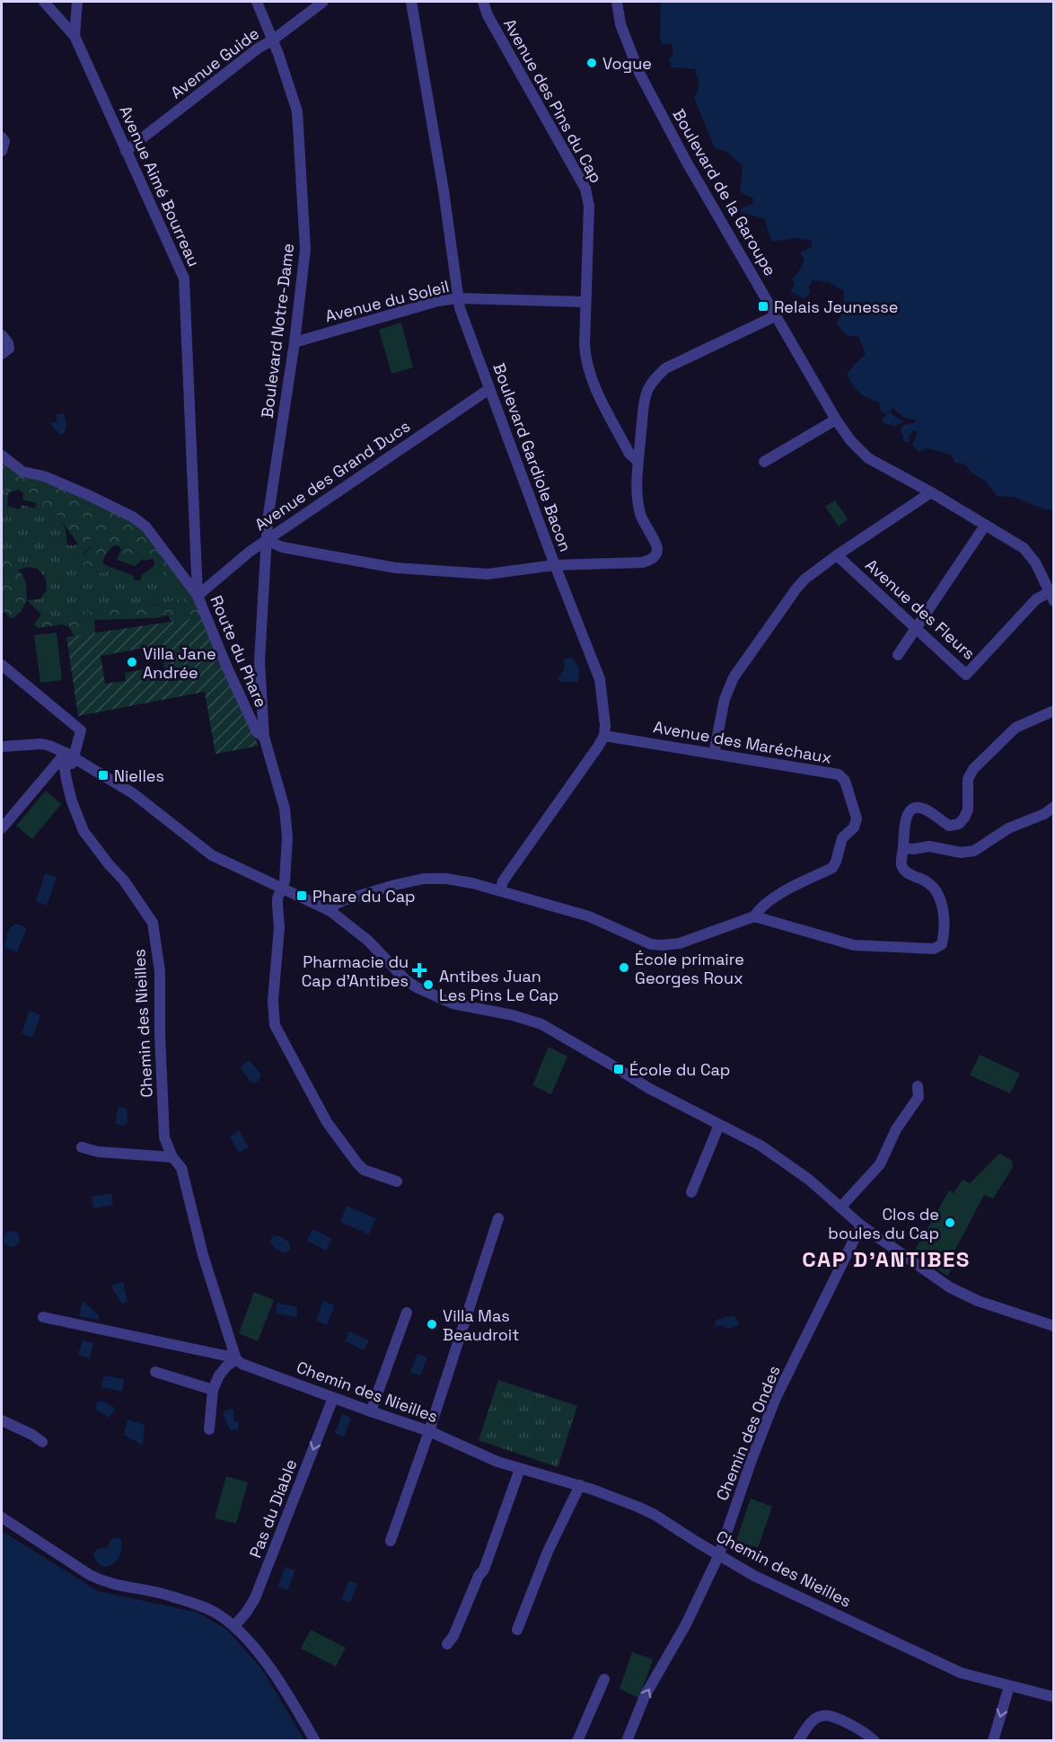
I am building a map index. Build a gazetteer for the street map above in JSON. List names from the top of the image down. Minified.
{"streets":{"street":["Avenue Guide","Avenue des Pins du Cap","Avenue Aimé Bourreau","Boulevard de la Garoupe","Avenue du Soleil","Boulevard Notre-Dame","Boulevard Gardiole Bacon","Avenue des Grand Ducs","Avenue des Fleurs","Route du Phare","Avenue des Maréchaux","Chemin des Nieilles","Chemin des Ondes","Pas du Diable"]},"crossings":[["Avenue Guide","Avenue Aimé Bourreau"],["Avenue Guide","Boulevard Notre-Dame"],["Avenue des Pins du Cap","Avenue du Soleil"],["Avenue Aimé Bourreau","Avenue des Grand Ducs"],["Avenue Aimé Bourreau","Route du Phare"],["Boulevard de la Garoupe","Avenue des Fleurs"],["Avenue du Soleil","Boulevard Notre-Dame"],["Avenue du Soleil","Boulevard Gardiole Bacon"],["Boulevard Notre-Dame","Avenue des Grand Ducs"],["Boulevard Notre-Dame","Route du Phare"],["Boulevard Gardiole Bacon","Avenue des Grand Ducs"],["Boulevard Gardiole Bacon","Avenue des Maréchaux"],["Avenue des Grand Ducs","Route du Phare"],["Chemin des Nieilles","Chemin des Ondes"],["Chemin des Nieilles","Pas du Diable"]],"one_way":["Chemin des Ondes","Pas du Diable"],"districts":["CAP D'ANTIBES"],"places":{"other":["Vogue","Villa Jane Andrée","École primaire Georges Roux","Antibes Juan Les Pins Le Cap","Clos de boules du Cap","Villa Mas Beaudroit"],"transit":["Relais Jeunesse","Nielles","Phare du Cap","École du Cap"],"health":["Pharmacie du Cap d'Antibes"]}}
